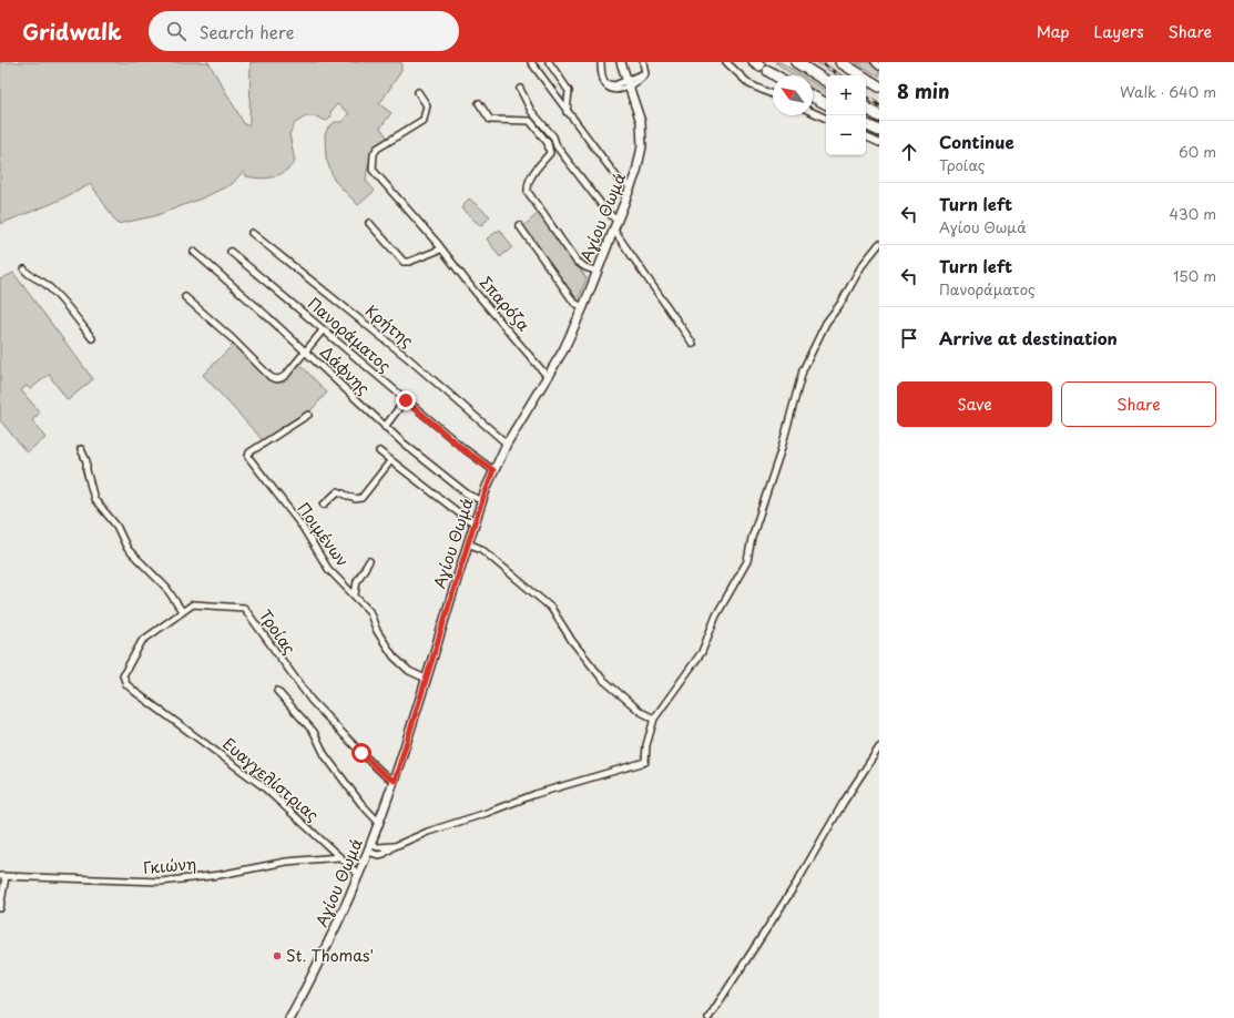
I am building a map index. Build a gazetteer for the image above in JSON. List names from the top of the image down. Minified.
{"streets":{"main road":["Αγίου Θωμά"],"street":["Σπαρόζα","Κρήτης","Πανοράματος","Δάφνης","Ποιμένων","Τροίας","Ευαγγελίστριας","Γκιώνη"]},"crossings":[["Αγίου Θωμά","Σπαρόζα"],["Αγίου Θωμά","Κρήτης"],["Αγίου Θωμά","Πανοράματος"],["Αγίου Θωμά","Δάφνης"],["Αγίου Θωμά","Ποιμένων"],["Αγίου Θωμά","Τροίας"],["Αγίου Θωμά","Ευαγγελίστριας"],["Τροίας","Ευαγγελίστριας"],["Ευαγγελίστριας","Γκιώνη"]],"places":["St. Thomas'"],"north":"top left","page":{"header":"Gridwalk","search":"Search here","nav":["Map","Layers","Share"],"heading":["8 min","Walk · 640 m"],"map_buttons":["+","−"],"list":[["Continue","Τροίας","60 m"],["Turn left","Αγίου Θωμά","430 m"],["Turn left","Πανοράματος","150 m"],"Arrive at destination"],"buttons":["Save","Share"]}}
